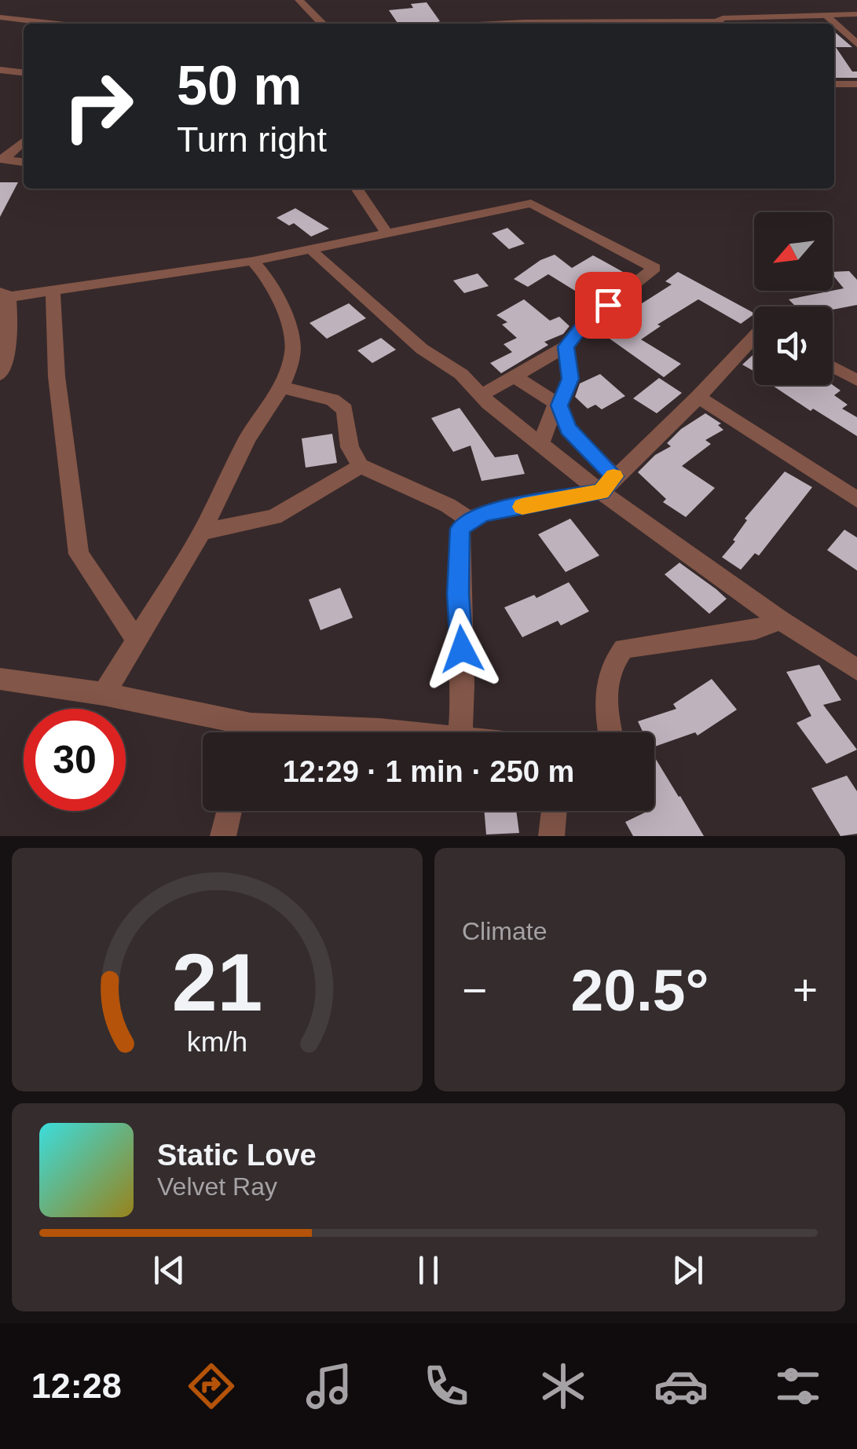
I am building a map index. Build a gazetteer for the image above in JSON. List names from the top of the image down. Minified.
{"north":"bottom left","page":{"turn":["50 m","Turn right"],"limit":"30","trip":"12:29 · 1 min · 250 m","tile":"Climate","heat":["−","20.5°","+"],"song":["Static Love","Velvet Ray"],"tabs":"12:28","gauge":["21","km/h"]}}
